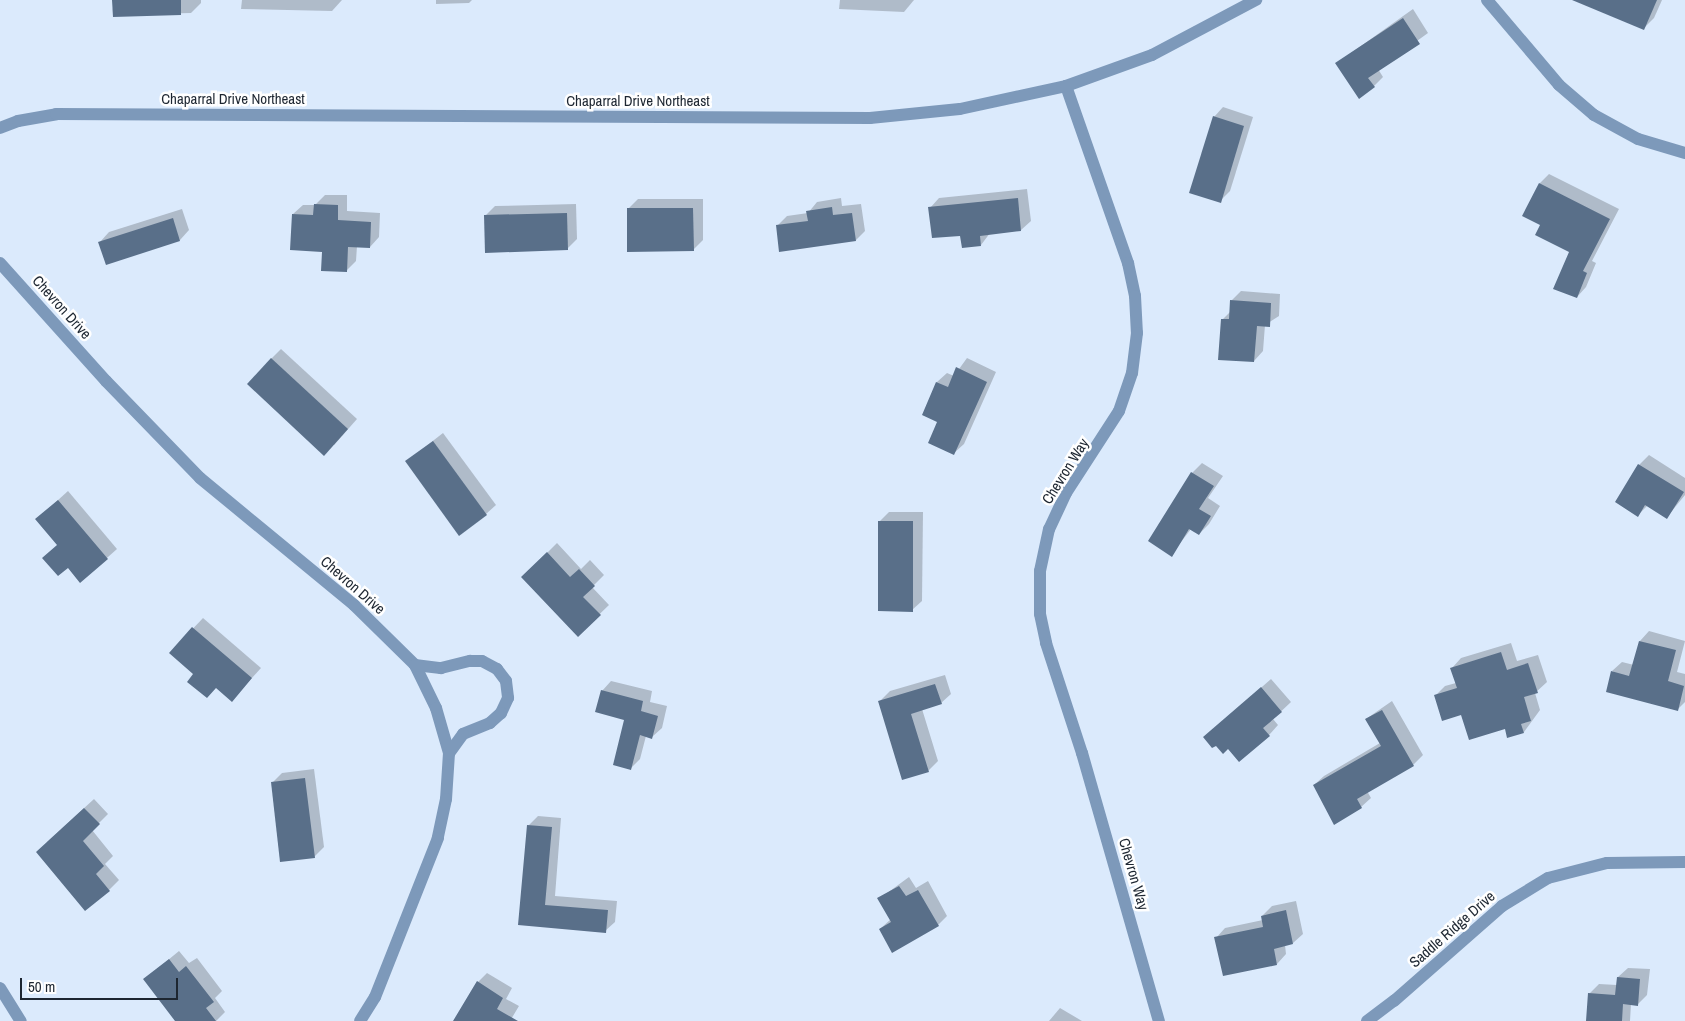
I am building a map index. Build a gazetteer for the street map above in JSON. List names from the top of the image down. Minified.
{"streets":{"street":["Chaparral Drive Northeast","Chevron Drive","Chevron Way","Saddle Ridge Drive"]},"crossings":[["Chaparral Drive Northeast","Chevron Way"]],"scale_bar":"50 m"}
